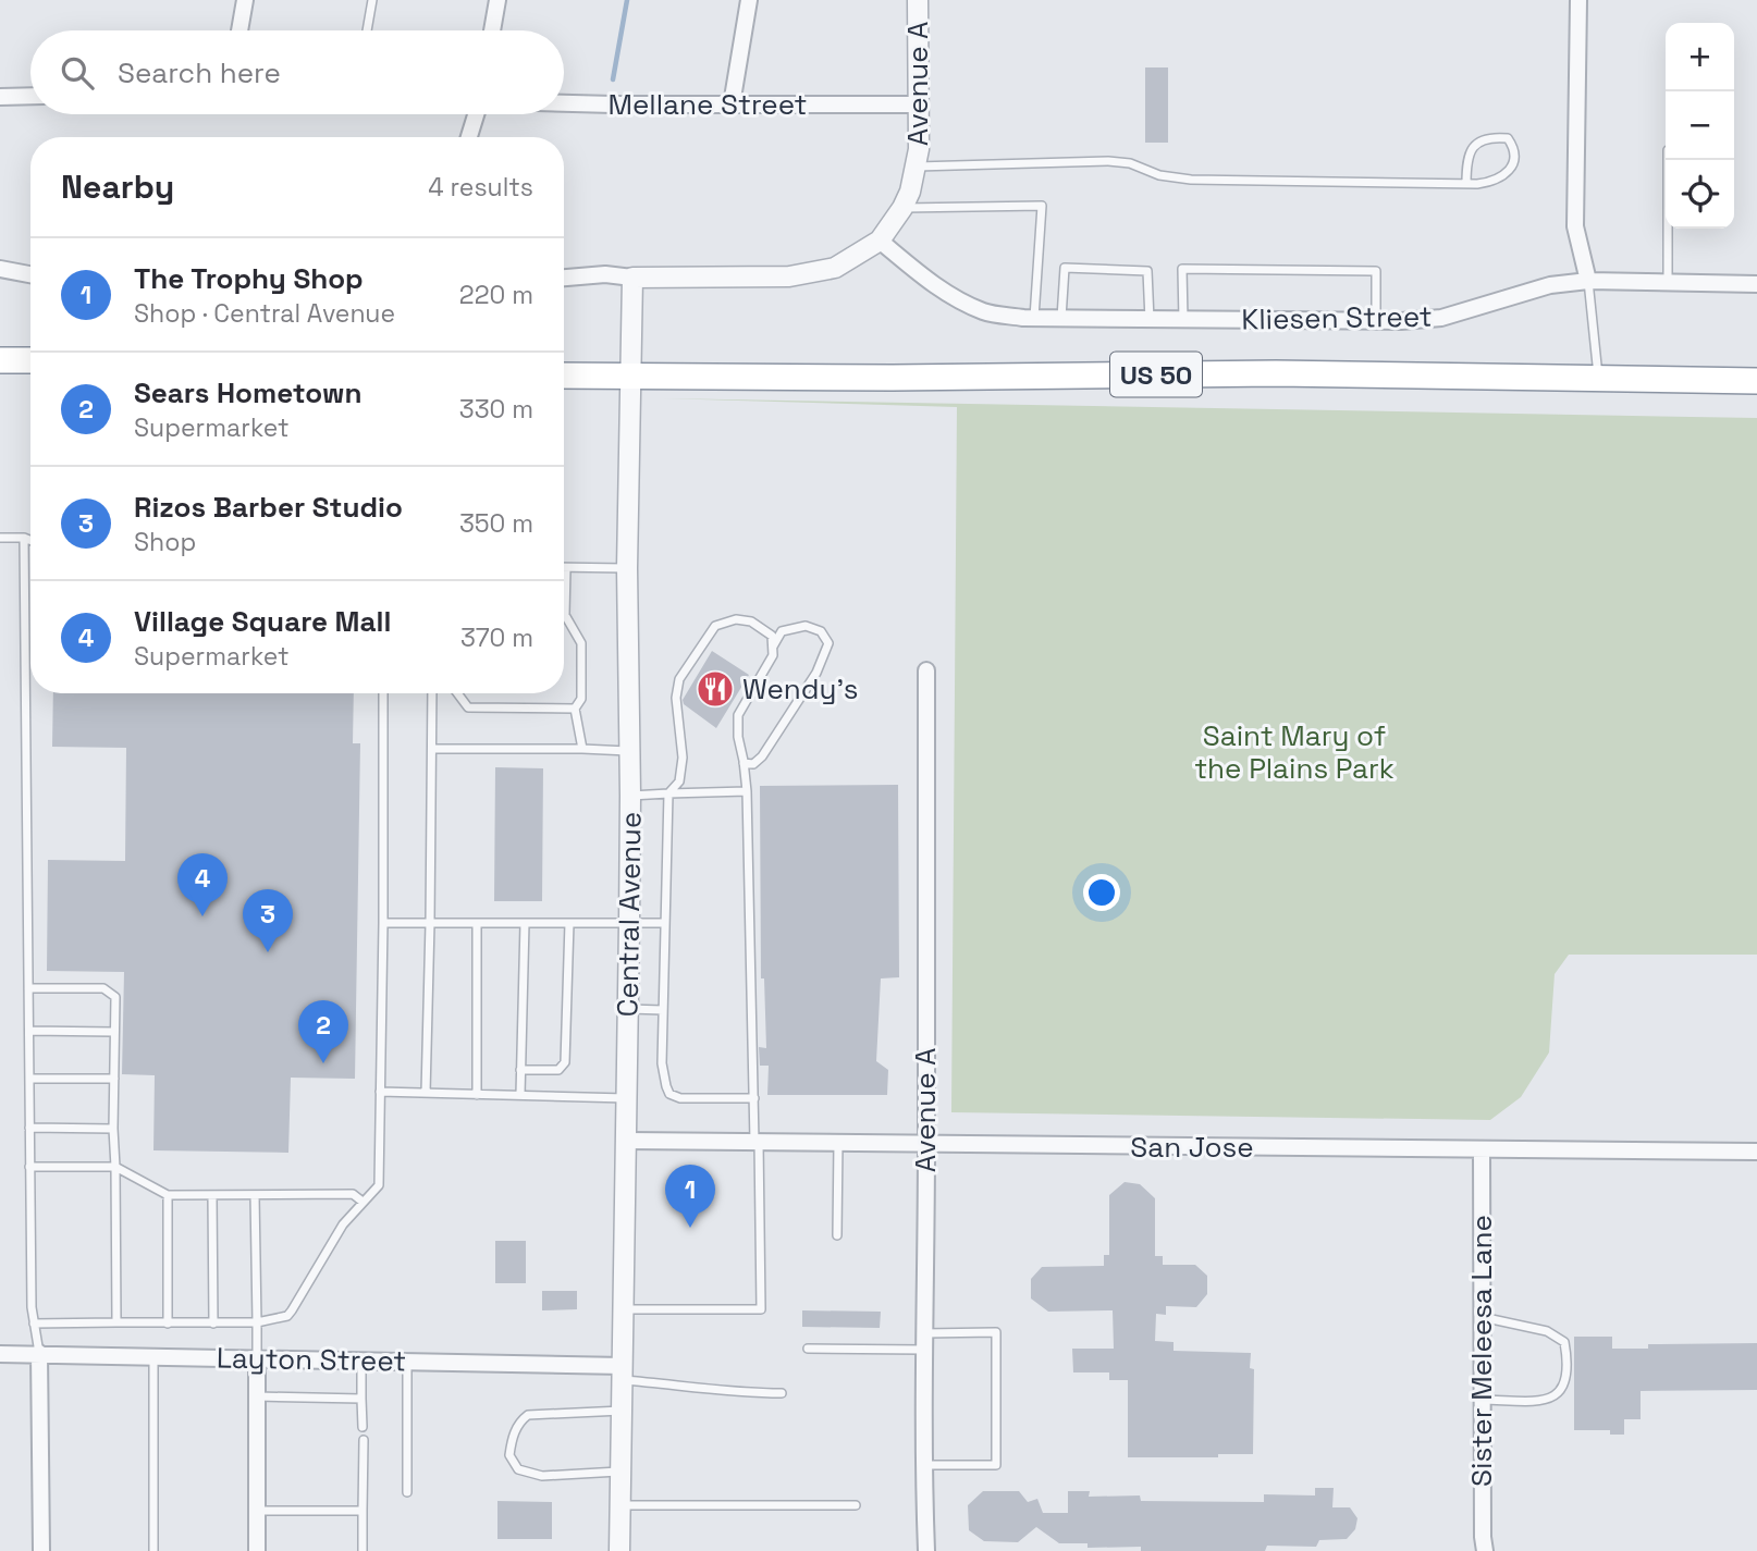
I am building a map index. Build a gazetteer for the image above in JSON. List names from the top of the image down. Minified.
{"streets":{"highway":["US 50"],"street":["Avenue A","Mellane Street","Kliesen Street","Central Avenue","San Jose","Sister Meleesa Lane","Layton Street"]},"crossings":[["Avenue A","Mellane Street"],["Avenue A","Kliesen Street"],["Avenue A","San Jose"],["US 50","Central Avenue"],["Central Avenue","San Jose"],["Central Avenue","Layton Street"],["San Jose","Sister Meleesa Lane"]],"parks":["Saint Mary of the Plains Park"],"places":{"restaurant":["Wendy's"]},"page":{"map_buttons":["+","−"],"search":"Search here","heading":["Nearby","4 results"],"list":[{"mark":"1","name":"The Trophy Shop","note":"Shop · Central Avenue","value":"220 m"},{"mark":"2","name":"Sears Hometown","note":"Supermarket","value":"330 m"},{"mark":"3","name":"Rizos Barber Studio","note":"Shop","value":"350 m"},{"mark":"4","name":"Village Square Mall","note":"Supermarket","value":"370 m"}],"pins":["4","3","2","1"]}}
